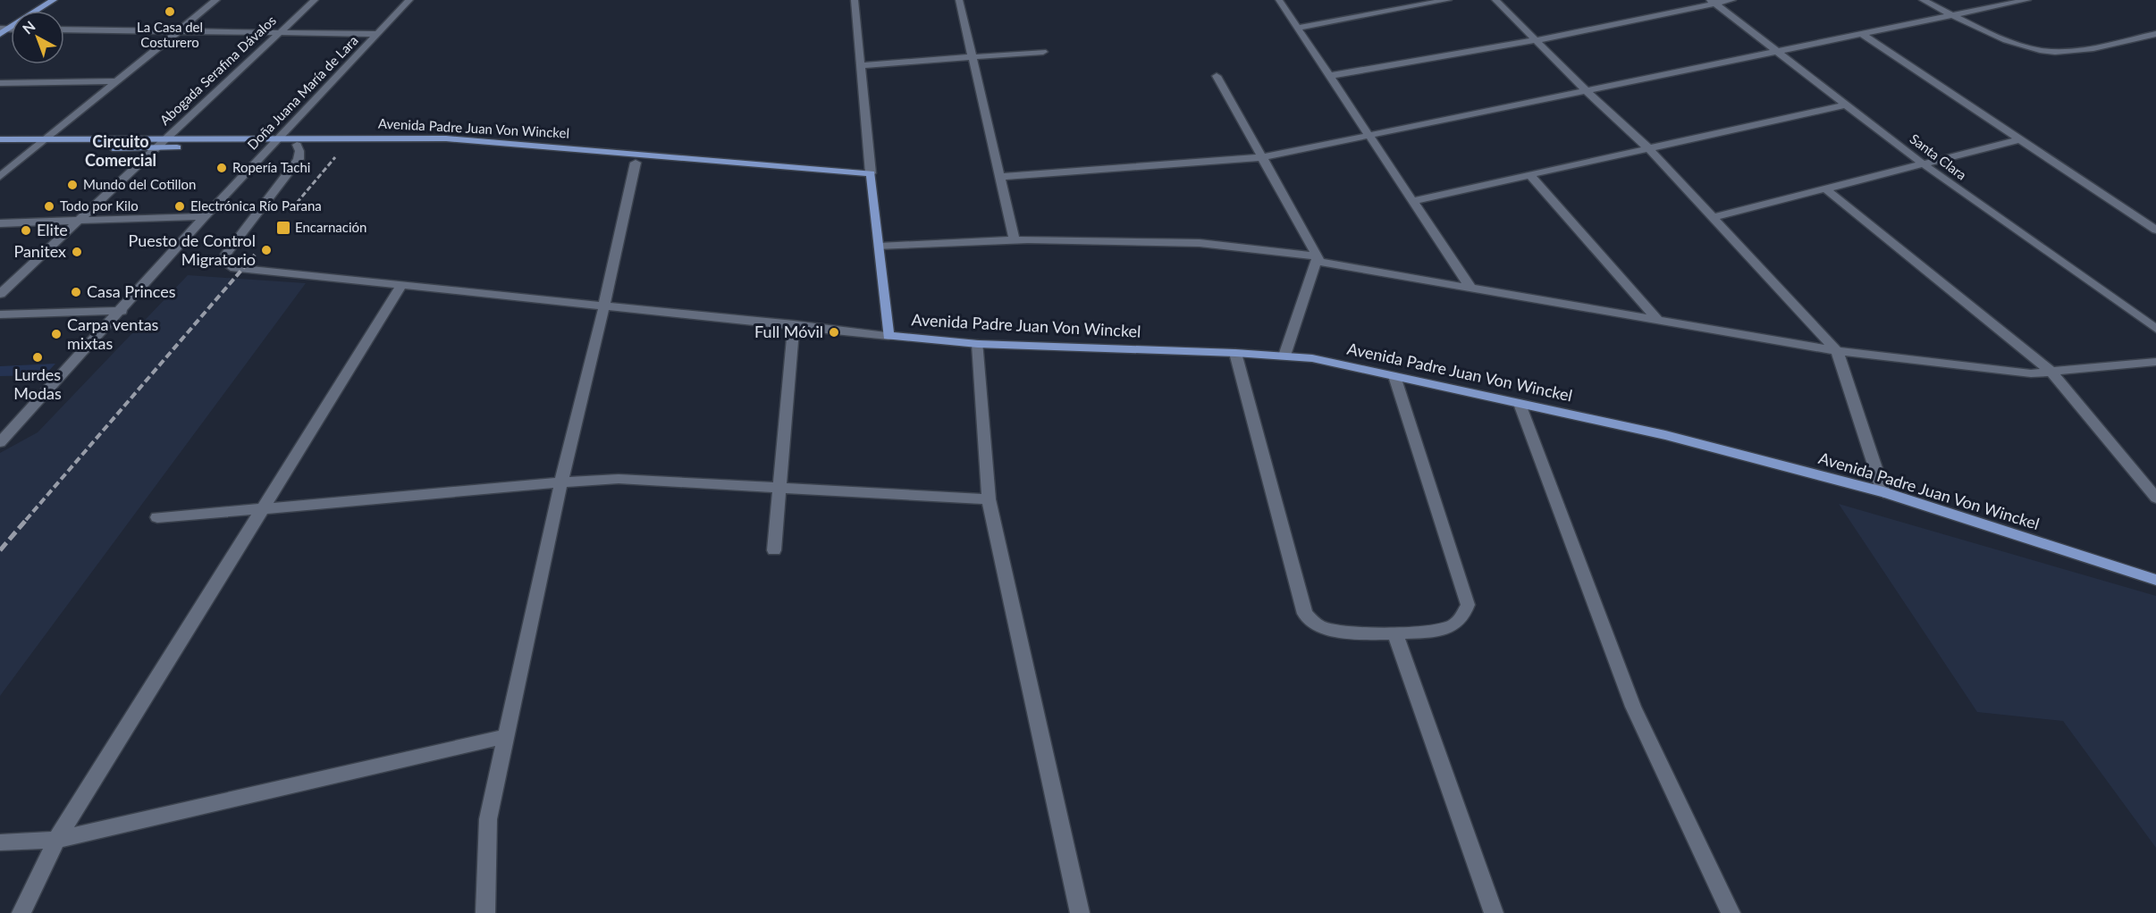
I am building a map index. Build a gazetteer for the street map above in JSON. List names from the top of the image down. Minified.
{"streets":{"main road":["Avenida Padre Juan Von Winckel"],"street":["Abogada Serafina Dávalos","Doña Juana María de Lara","Santa Clara"]},"crossings":[["Abogada Serafina Dávalos","Avenida Padre Juan Von Winckel"],["Doña Juana María de Lara","Avenida Padre Juan Von Winckel"]],"districts":["Circuito Comercial"],"places":{"other":["La Casa del Costurero","Ropería Tachi","Mundo del Cotillon","Todo por Kilo","Electrónica Río Parana","Elite","Puesto de Control Migratorio","Panitex","Casa Princes","Full Móvil","Carpa ventas mixtas","Lurdes Modas"],"transit":["Encarnación"]},"north":"top left"}
